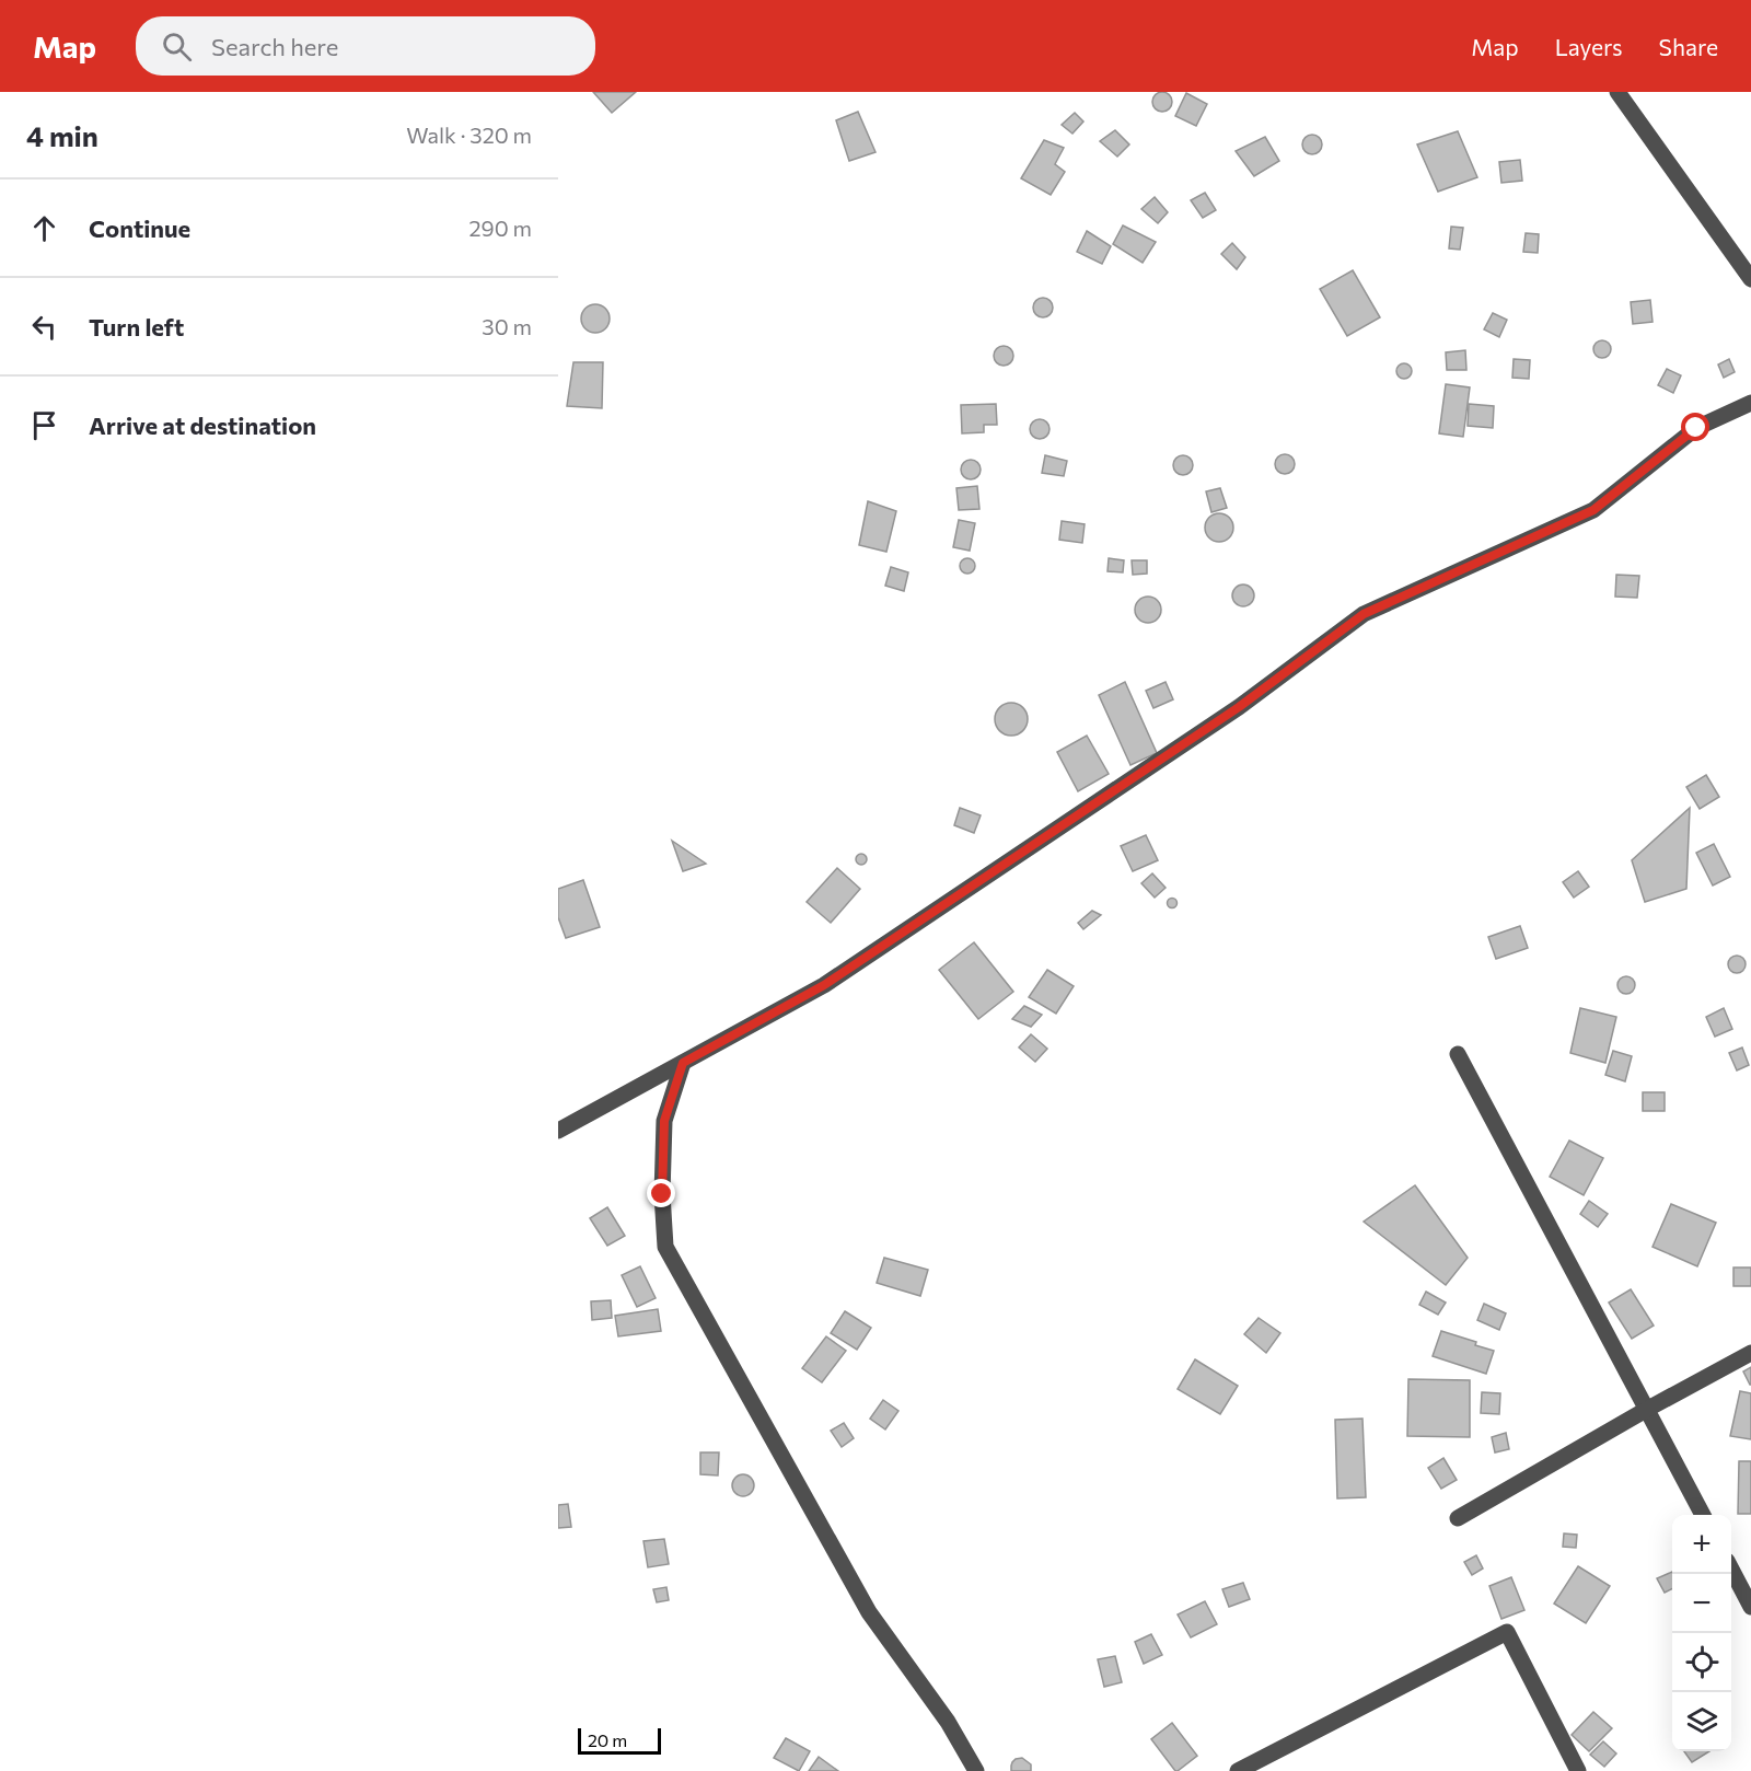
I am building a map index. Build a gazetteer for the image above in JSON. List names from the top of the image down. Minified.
{"scale_bar":"20 m","page":{"header":"Map","search":"Search here","nav":["Map","Layers","Share"],"heading":["4 min","Walk · 320 m"],"list":[["Continue","290 m"],["Turn left","30 m"],"Arrive at destination"],"map_buttons":["+","−"],"scale":"20 m"}}
